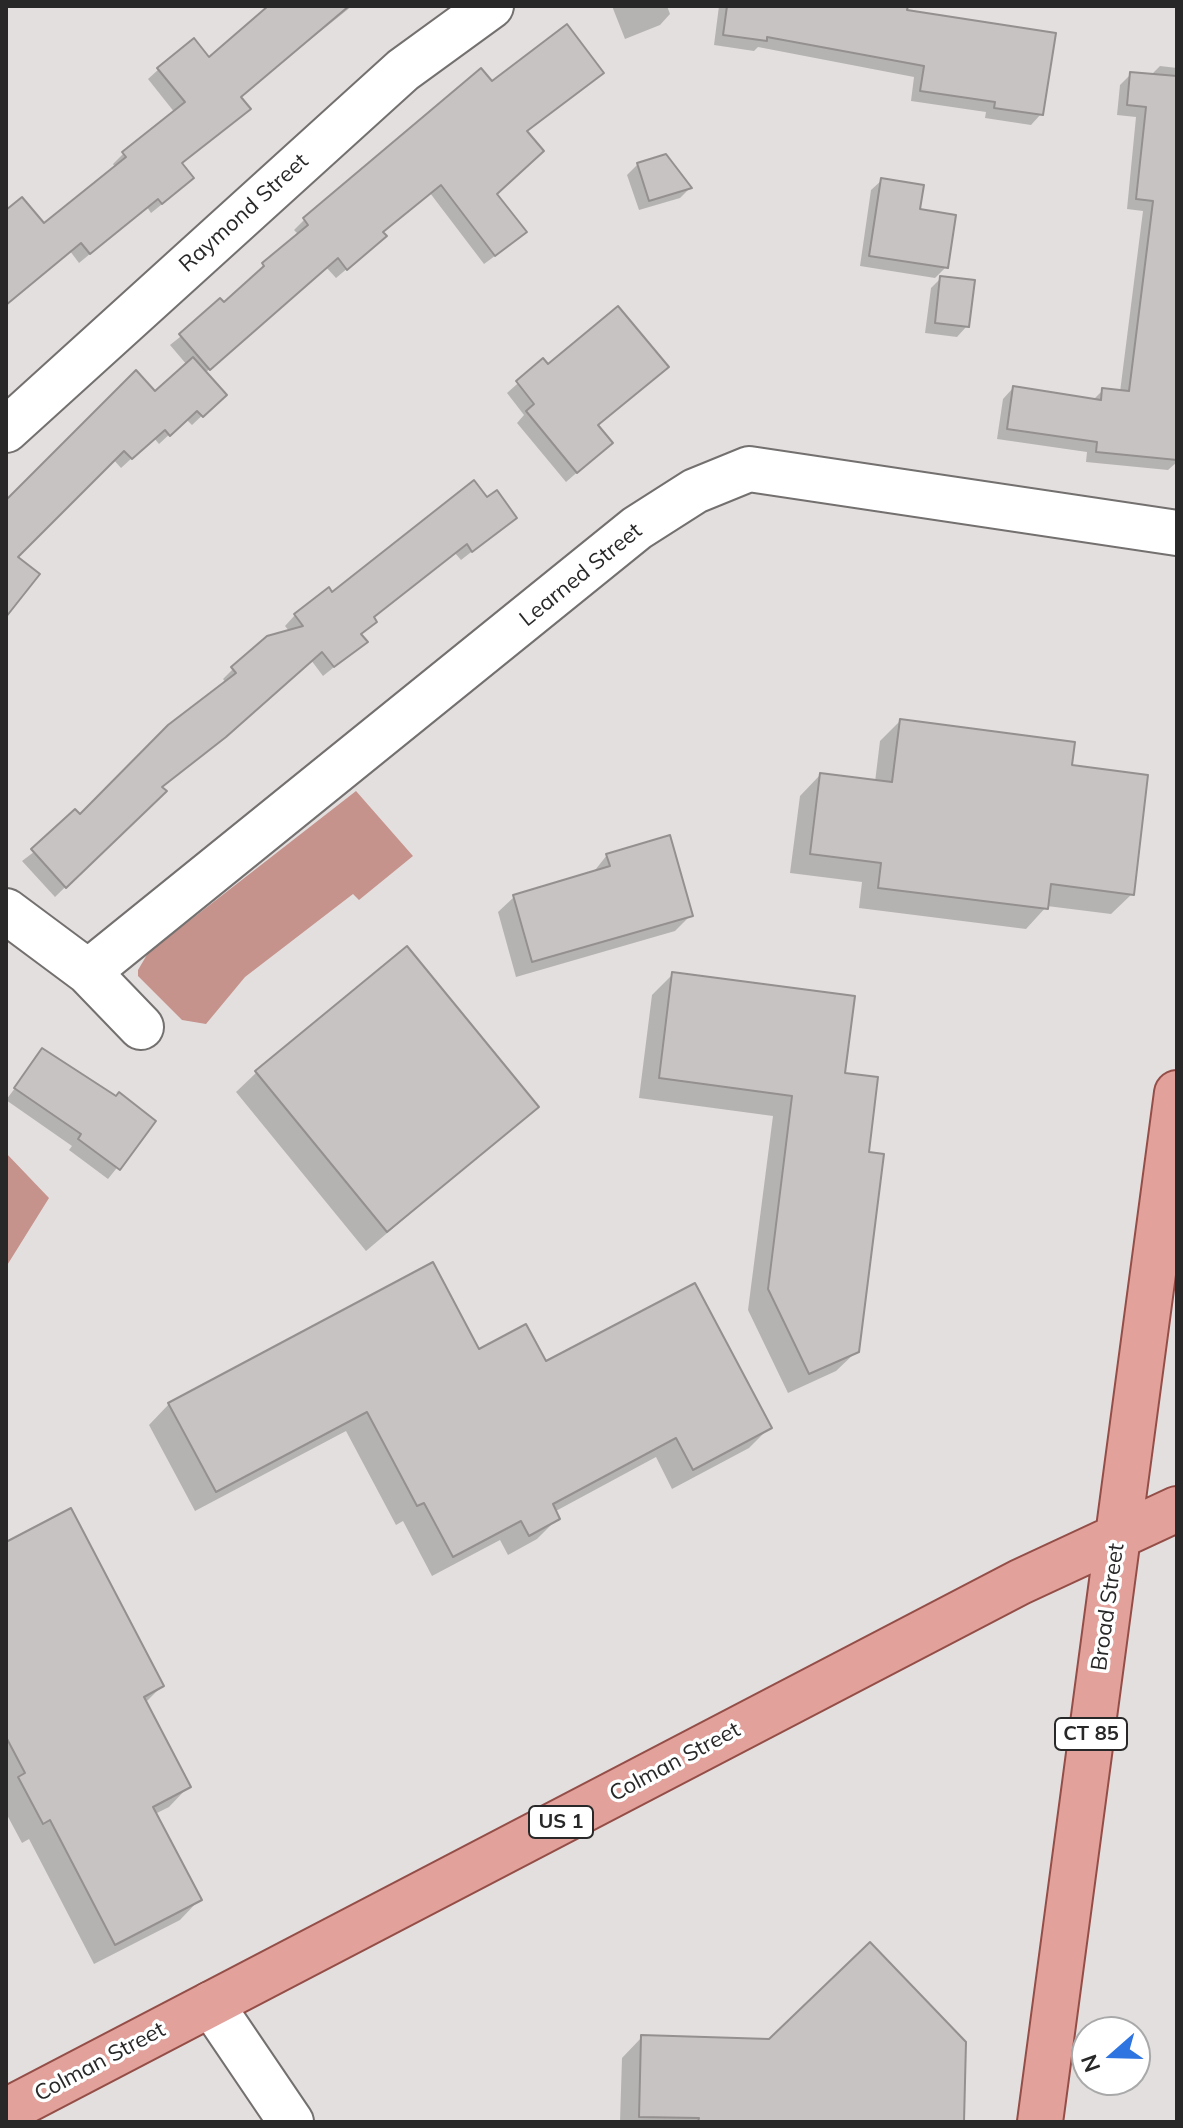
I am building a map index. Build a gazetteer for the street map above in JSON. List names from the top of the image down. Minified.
{"streets":{"main road":["Broad Street","CT 85","Colman Street","US 1"],"street":["Raymond Street","Learned Street"]},"crossings":[["Broad Street","Colman Street"]],"north":"left"}
